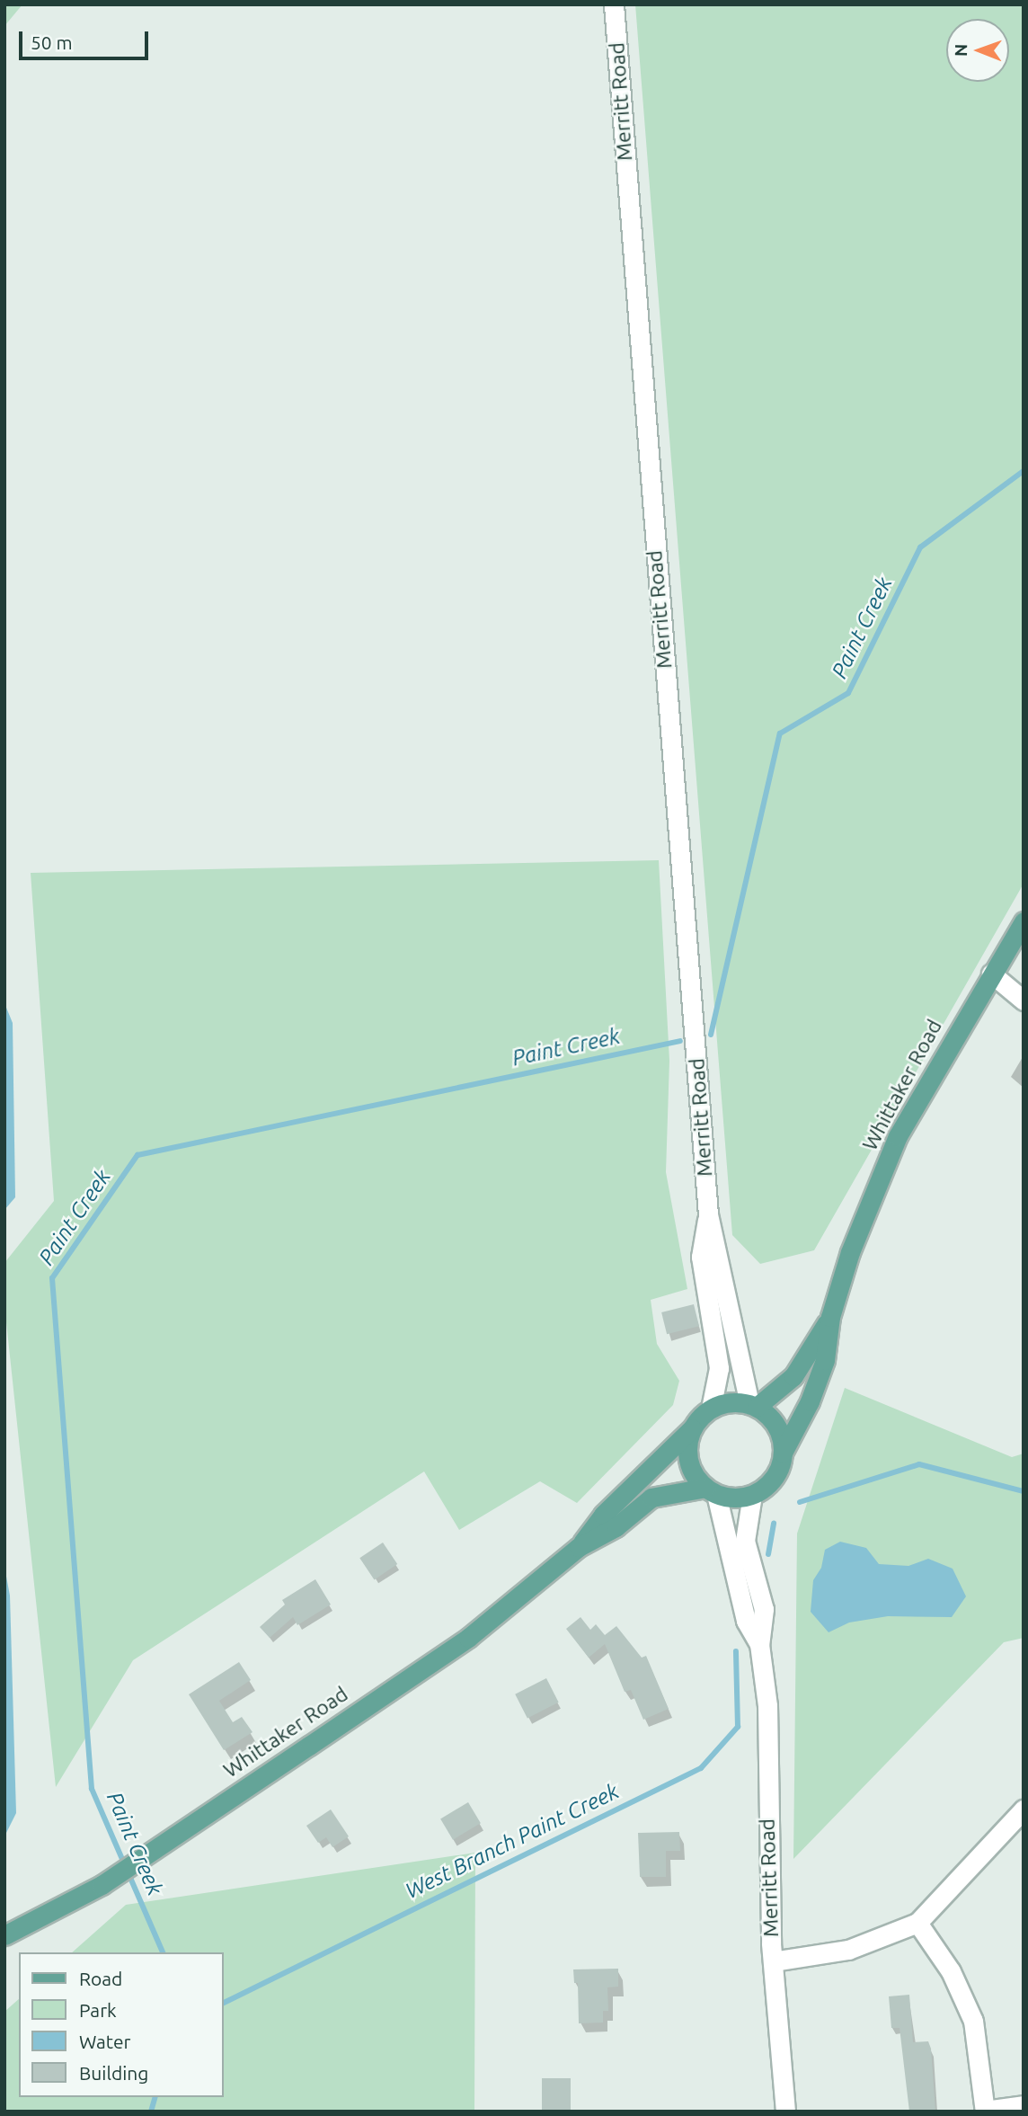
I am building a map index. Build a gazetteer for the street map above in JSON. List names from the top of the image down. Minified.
{"streets":{"main road":["Whittaker Road"],"street":["Merritt Road"]},"crossings":[["Merritt Road","Whittaker Road"]],"water":["Paint Creek","West Branch Paint Creek"],"legend":["Road","Park","Water","Building"],"scale_bar":"50 m","north":"left"}
